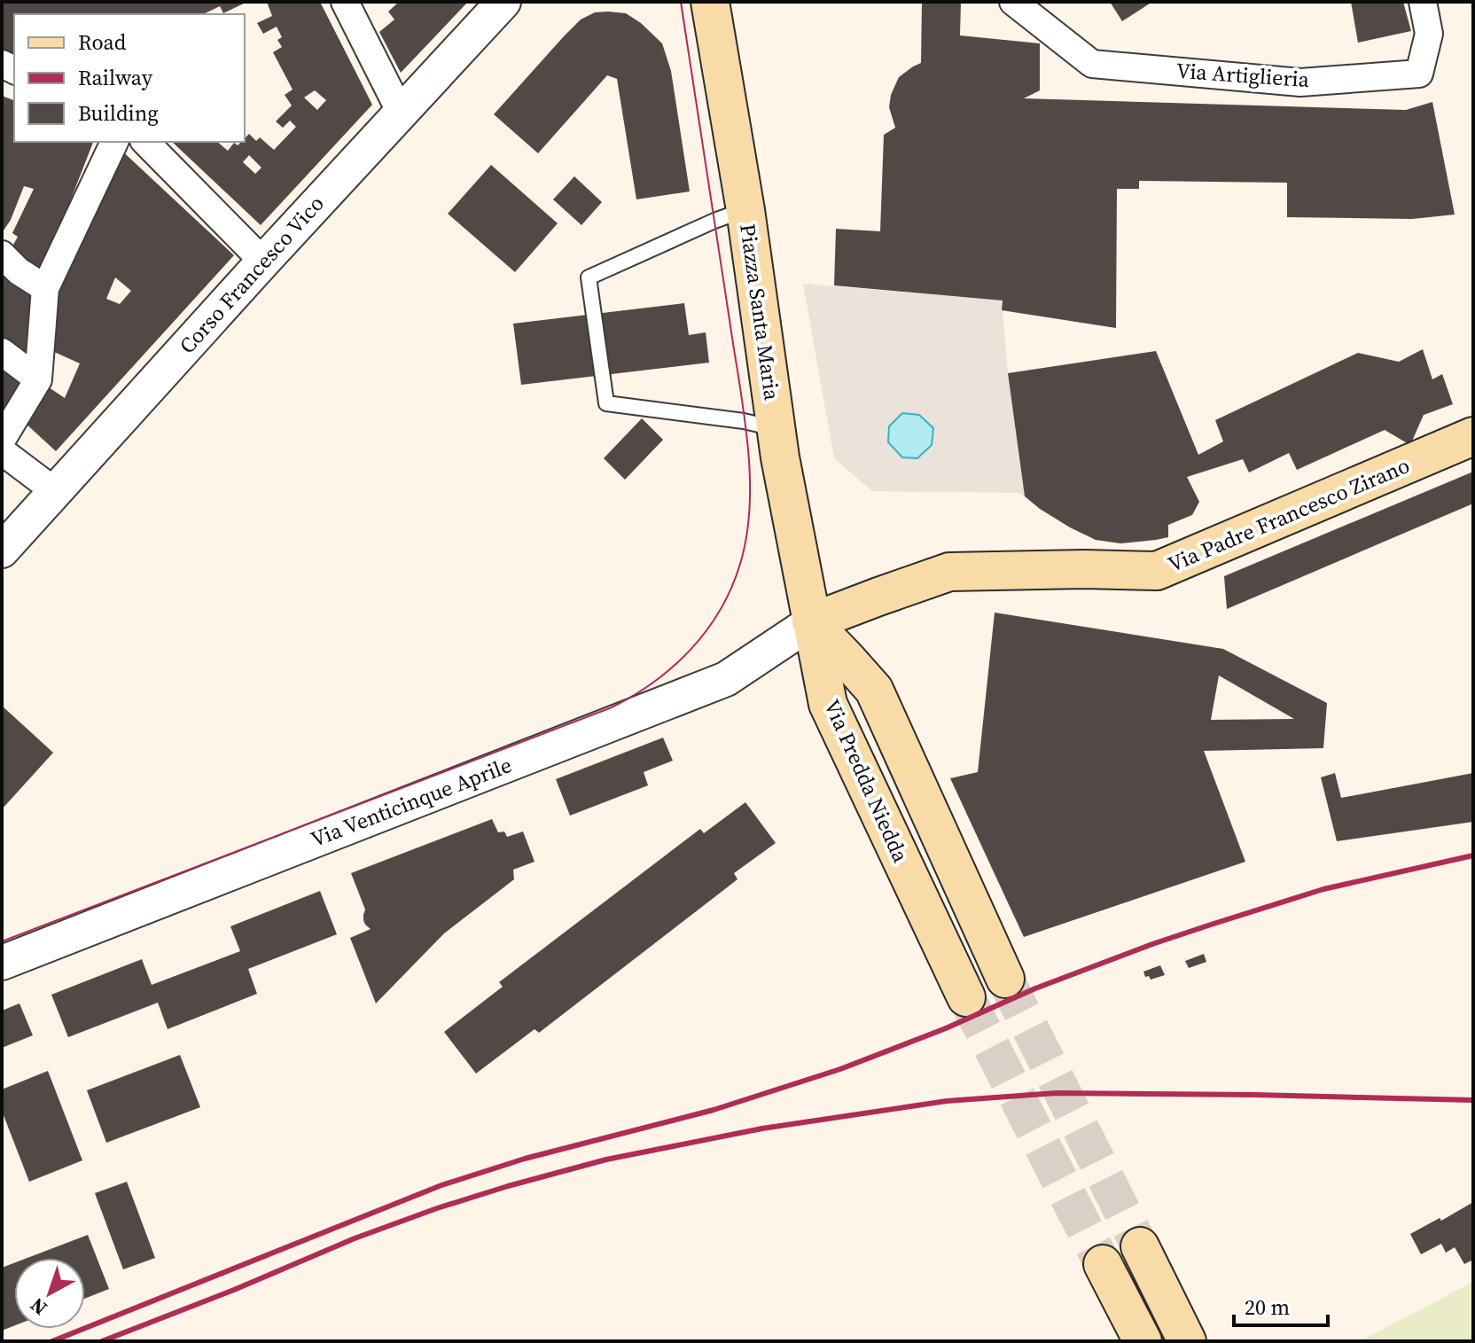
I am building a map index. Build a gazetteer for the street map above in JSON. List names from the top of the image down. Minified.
{"streets":{"main road":["Piazza Santa Maria","Via Padre Francesco Zirano","Via Predda Niedda"],"street":["Via Artiglieria","Corso Francesco Vico","Via Venticinque Aprile"]},"crossings":[["Piazza Santa Maria","Via Padre Francesco Zirano"],["Piazza Santa Maria","Via Predda Niedda"],["Piazza Santa Maria","Via Venticinque Aprile"],["Via Padre Francesco Zirano","Via Predda Niedda"],["Via Padre Francesco Zirano","Via Venticinque Aprile"],["Via Predda Niedda","Via Venticinque Aprile"]],"legend":["Road","Railway","Building"],"scale_bar":"20 m","north":"bottom left"}
